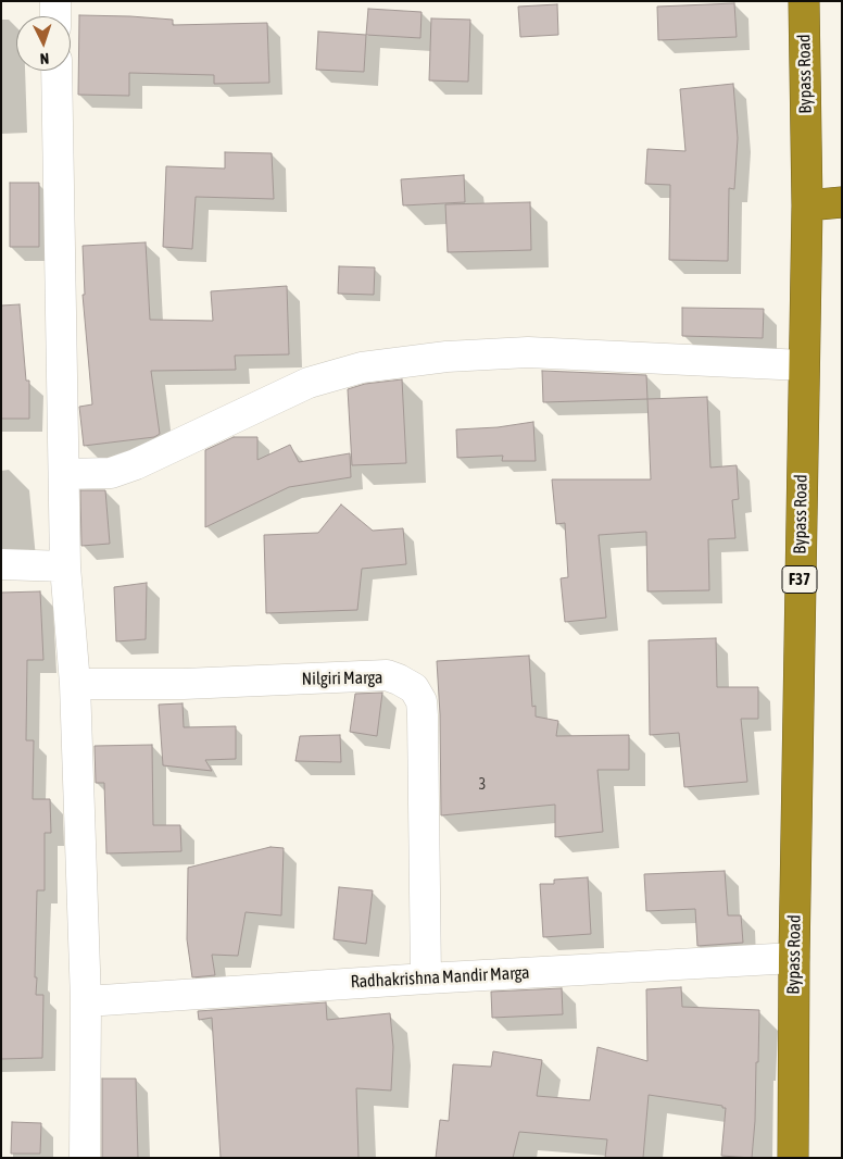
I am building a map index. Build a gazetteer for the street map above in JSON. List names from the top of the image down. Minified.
{"streets":{"highway":["Bypass Road","F37"],"street":["Nilgiri Marga","Radhakrishna Mandir Marga"]},"crossings":[["Bypass Road","Radhakrishna Mandir Marga"],["Nilgiri Marga","Radhakrishna Mandir Marga"]],"house_numbers":["3"],"north":"bottom"}
